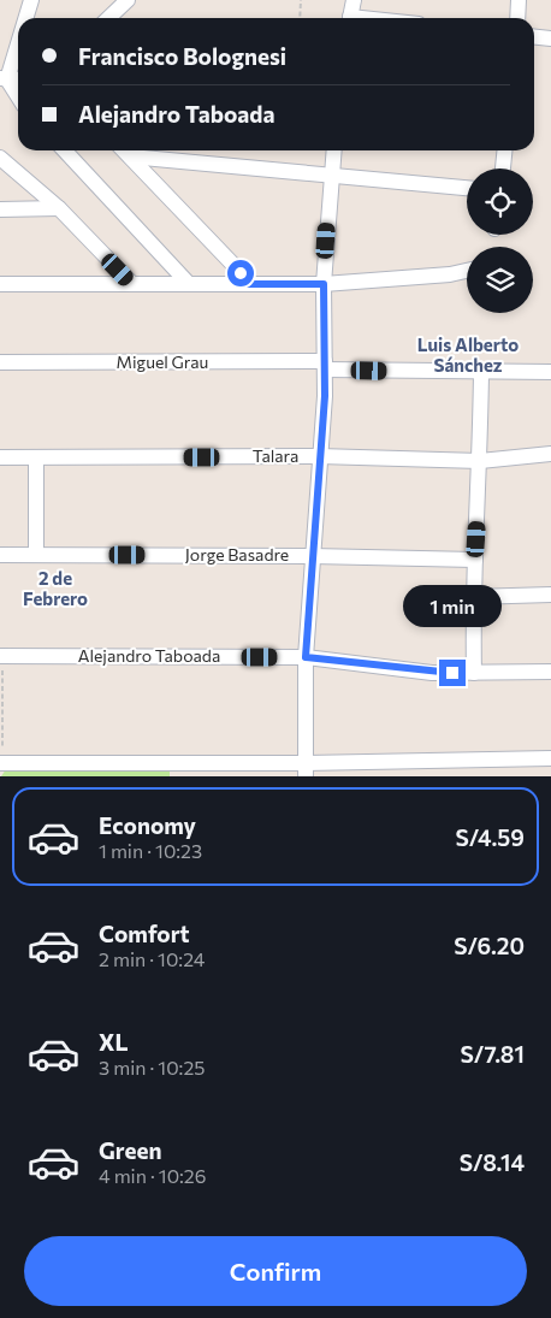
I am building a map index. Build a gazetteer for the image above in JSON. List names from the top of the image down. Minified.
{"streets":{"street":["Miguel Grau","Talara","Jorge Basadre","Alejandro Taboada"]},"districts":["Luis Alberto Sánchez","2 de Febrero"],"page":{"banner":["Francisco Bolognesi","Alejandro Taboada"],"bubble":"1 min","list":[{"name":"Economy","note":"1 min · 10:23","value":"S/4.59"},{"name":"Comfort","note":"2 min · 10:24","value":"S/6.20"},{"name":"XL","note":"3 min · 10:25","value":"S/7.81"},{"name":"Green","note":"4 min · 10:26","value":"S/8.14"}],"buttons":"Confirm"}}
